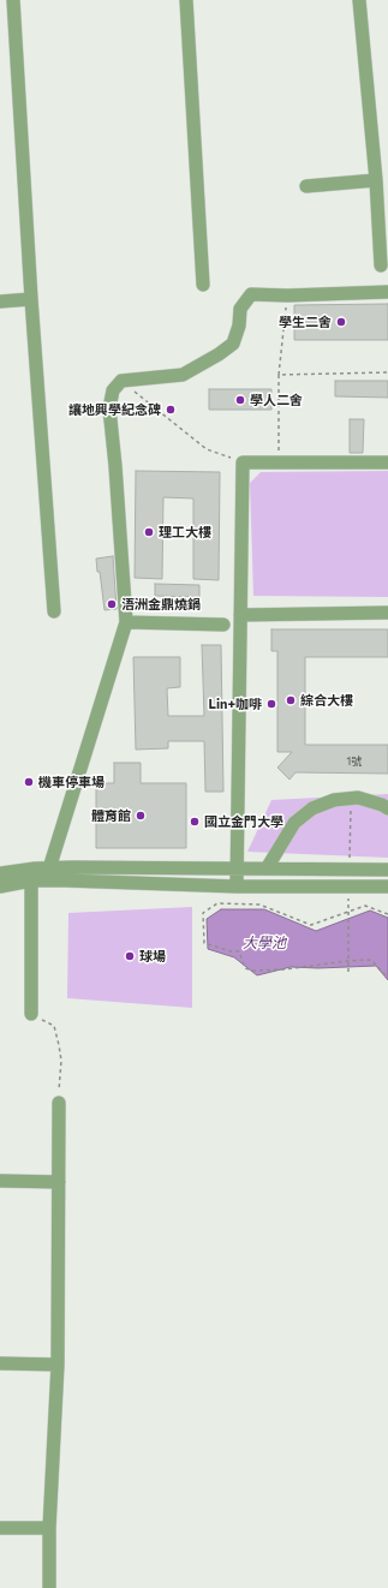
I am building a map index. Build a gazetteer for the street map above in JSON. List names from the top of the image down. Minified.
{"water":["大學池"],"places":["學生二舍","學人二舍","讓地興學紀念碑","理工大樓","浯洲金鼎燒鍋","綜合大樓","Lin+咖啡","機車停車場","體育館","國立金門大學","球場"],"house_numbers":["1號"]}
